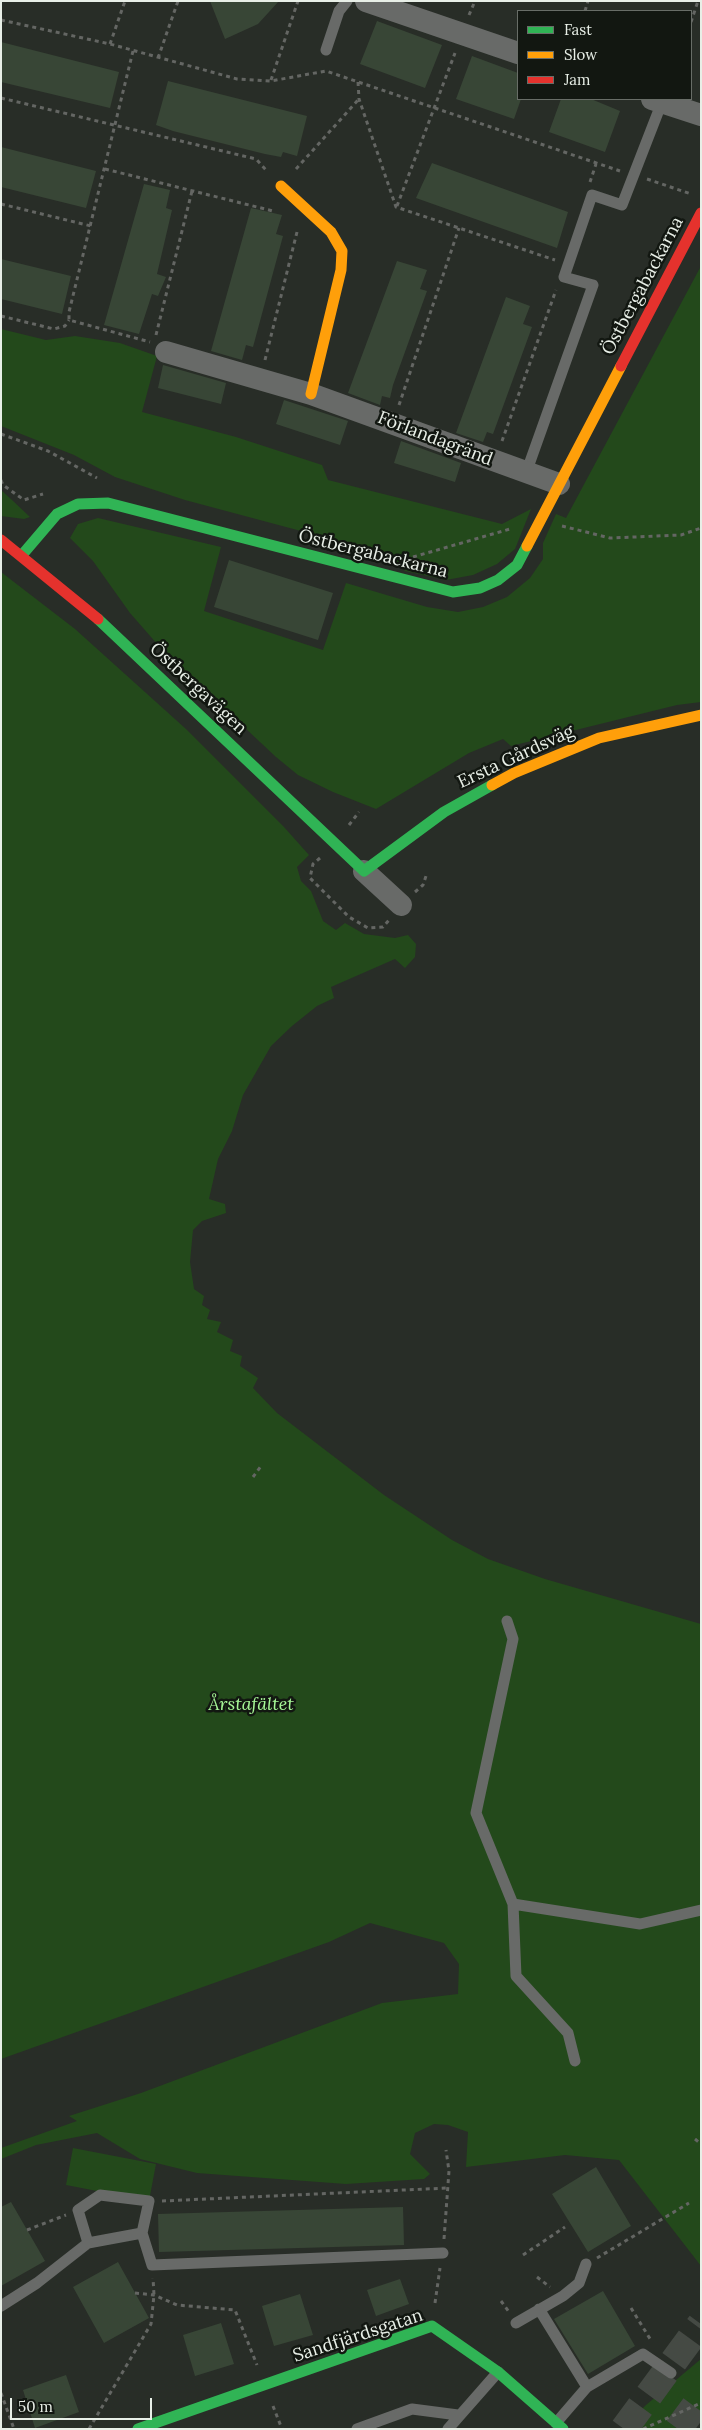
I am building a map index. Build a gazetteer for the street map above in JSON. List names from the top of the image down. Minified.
{"streets":{"street":["Östbergabackarna","Förlandagränd","Östbergavägen","Ersta Gårdsväg","Sandfjärdsgatan"]},"crossings":[["Östbergabackarna","Förlandagränd"],["Östbergabackarna","Östbergavägen"],["Östbergavägen","Ersta Gårdsväg"]],"parks":["Årstafältet"],"legend":["Fast","Slow","Jam"],"scale_bar":"50 m"}
